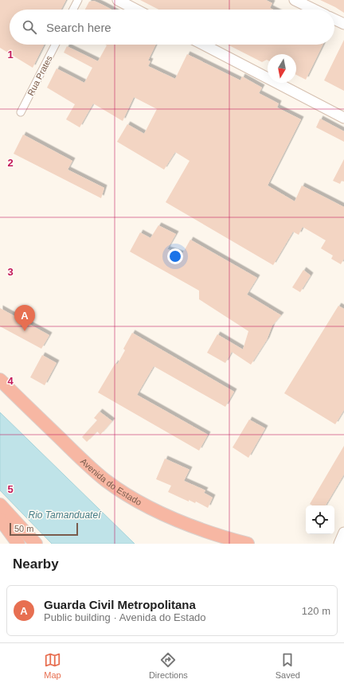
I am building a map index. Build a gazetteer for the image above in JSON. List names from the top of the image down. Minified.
{"streets":{"highway":["Avenida do Estado"],"street":["Rua Prates"]},"water":["Rio Tamanduateí"],"scale_bar":"50 m","north":"bottom","page":{"search":"Search here","pins":"A","scale":"50 m","heading":"Nearby","list":[{"mark":"A","name":"Guarda Civil Metropolitana","note":"Public building · Avenida do Estado","value":"120 m"}],"nav":["Map","Directions","Saved"]},"grid":{"rows":["1","2","3","4","5"]}}
